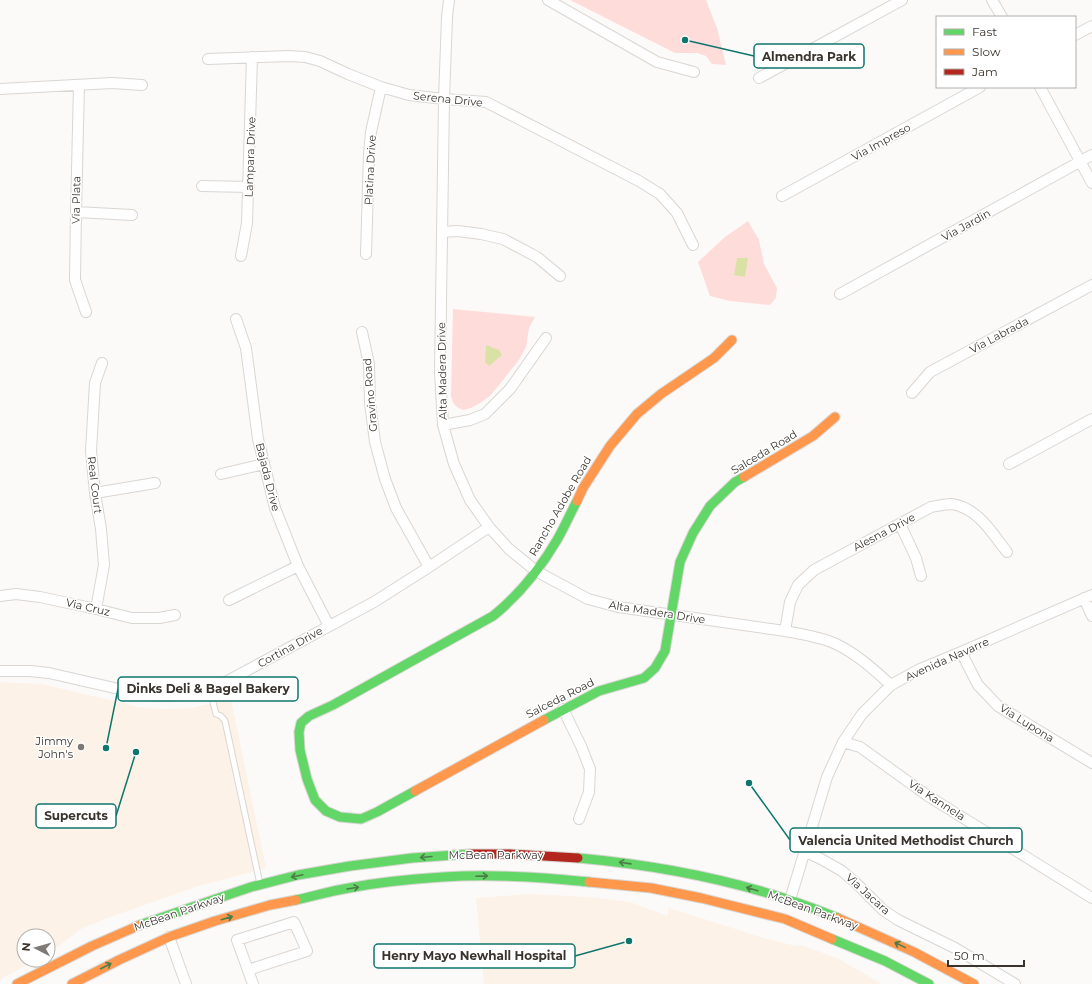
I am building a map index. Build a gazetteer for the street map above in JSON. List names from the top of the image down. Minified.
{"streets":{"main road":["Salceda Road","Rancho Adobe Road","McBean Parkway"],"street":["Serena Drive","Via Impreso","Lampara Drive","Platina Drive","Via Plata","Via Jardin","Via Labrada","Alta Madera Drive","Gravino Road","Bajada Drive","Real Court","Alesna Drive","Via Cruz","Cortina Drive","Avenida Navarre","Via Lupona","Via Kannela","Via Jacara"]},"crossings":[["Serena Drive","Lampara Drive"],["Serena Drive","Platina Drive"],["Serena Drive","Alta Madera Drive"],["Alta Madera Drive","Salceda Road"],["Alta Madera Drive","Rancho Adobe Road"],["Alta Madera Drive","Alesna Drive"],["Alta Madera Drive","Cortina Drive"],["Alta Madera Drive","Avenida Navarre"],["Gravino Road","Cortina Drive"],["Salceda Road","Rancho Adobe Road"],["Bajada Drive","Cortina Drive"],["Real Court","Via Cruz"],["Avenida Navarre","Via Lupona"],["Avenida Navarre","Via Kannela"],["Avenida Navarre","McBean Parkway"],["Avenida Navarre","Via Jacara"]],"places":["Almendra Park","Jimmy John's","Dinks Deli & Bagel Bakery","Supercuts","Valencia United Methodist Church","Henry Mayo Newhall Hospital"],"legend":["Fast","Slow","Jam"],"scale_bar":"50 m","north":"left"}
